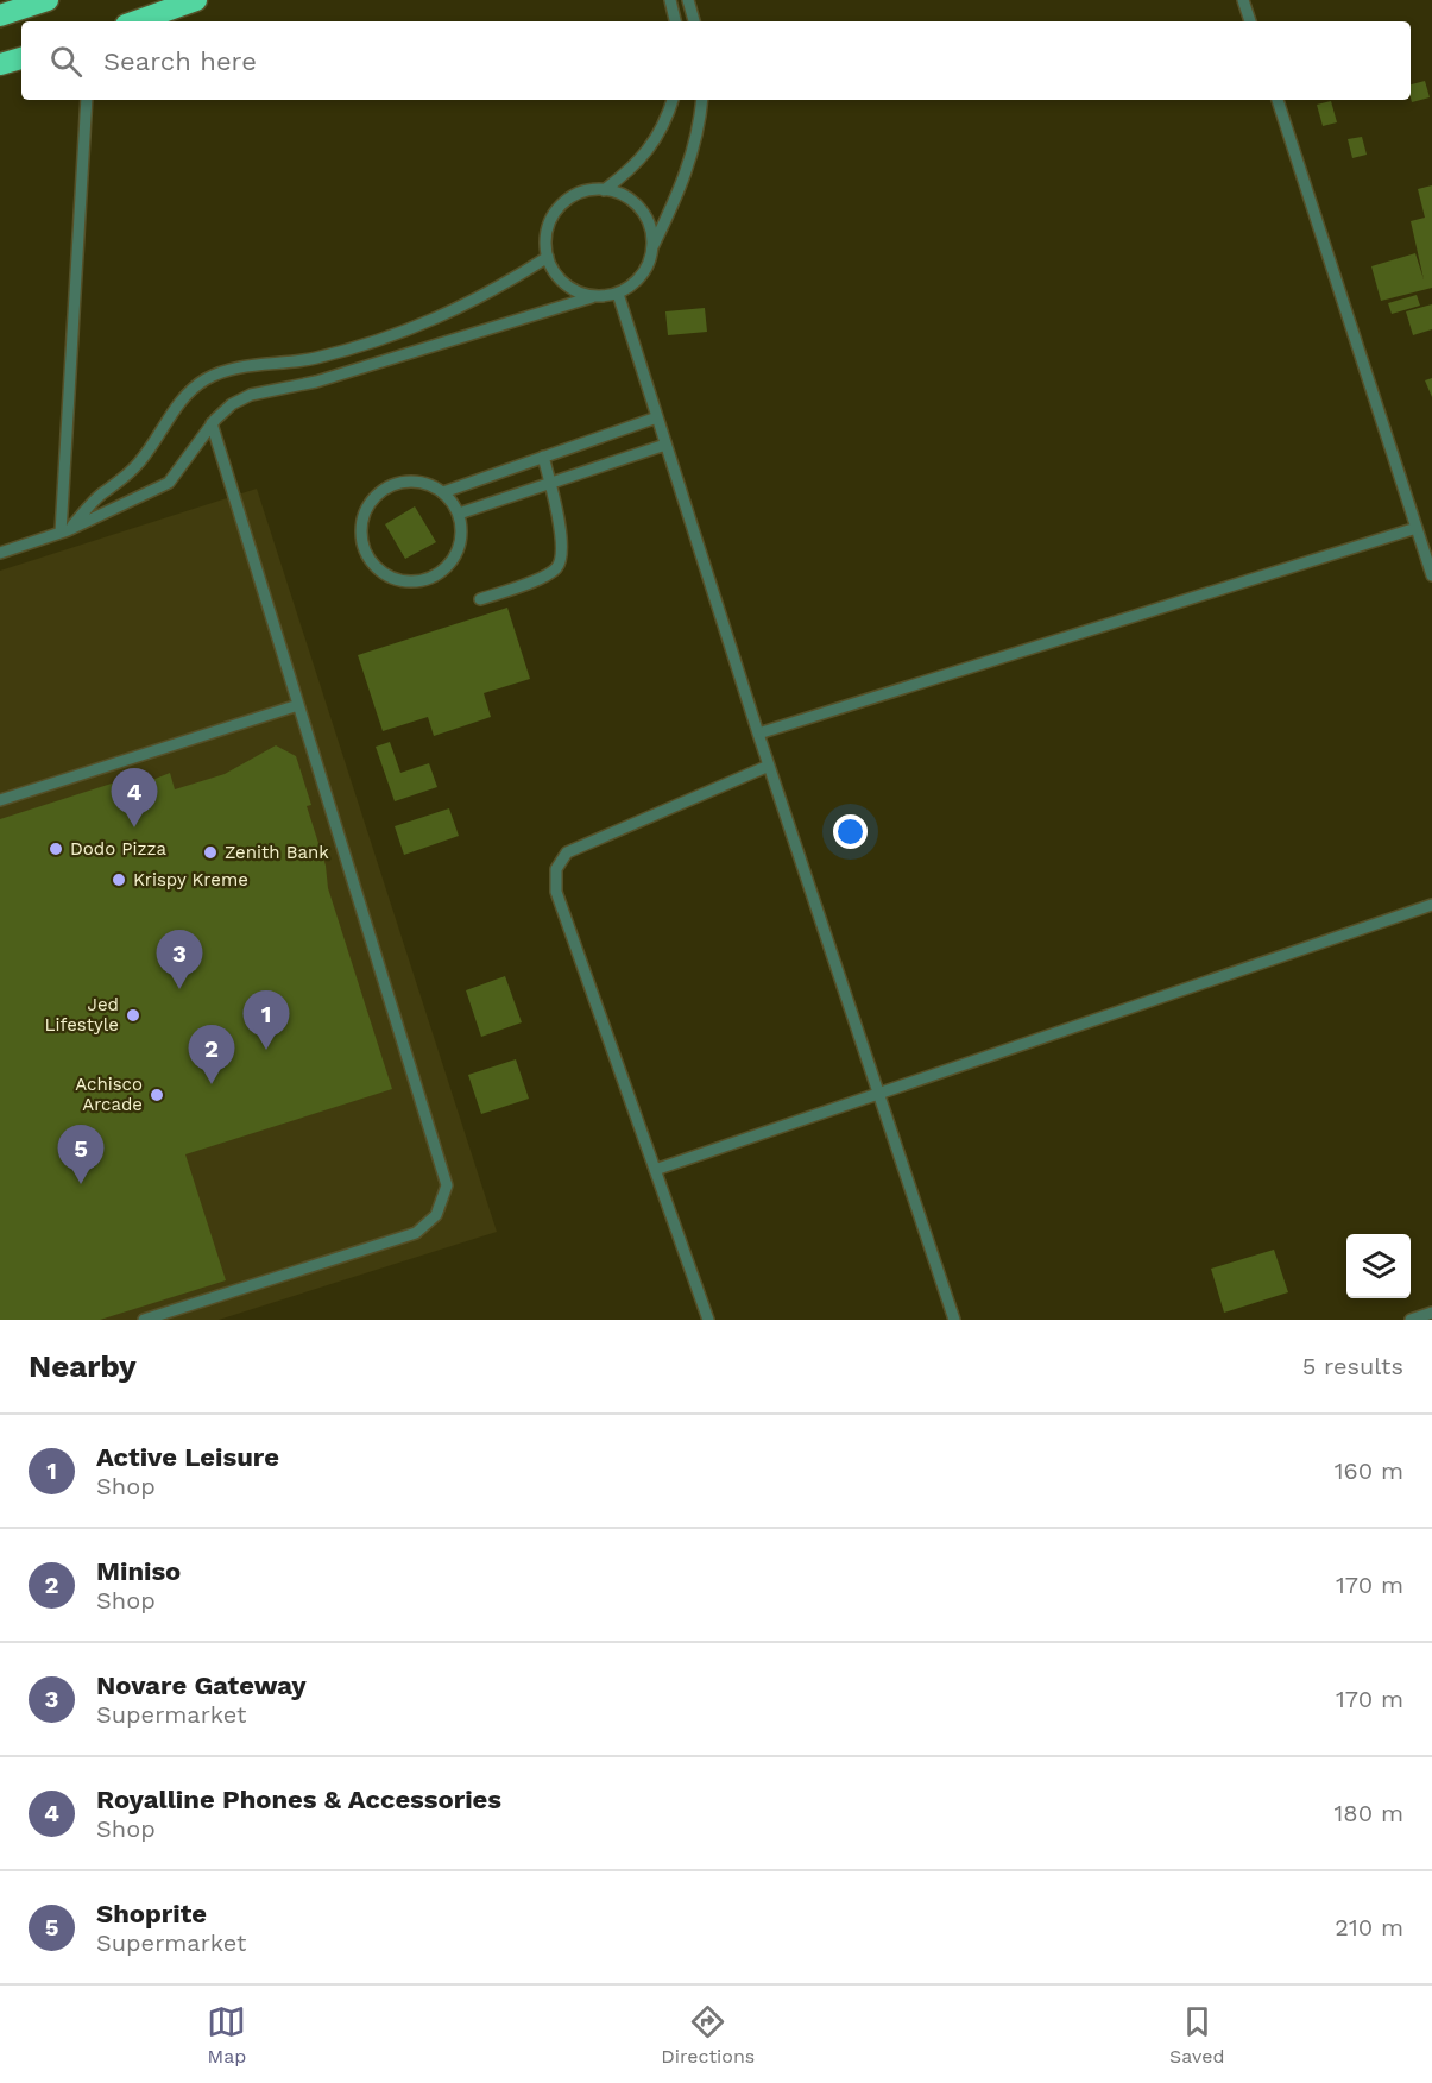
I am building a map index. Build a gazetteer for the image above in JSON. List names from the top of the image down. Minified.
{"places":["Dodo Pizza","Zenith Bank","Krispy Kreme","Jed Lifestyle","Achisco Arcade"],"page":{"search":"Search here","pins":["4","3","1","2","5"],"heading":["Nearby","5 results"],"list":[{"mark":"1","name":"Active Leisure","note":"Shop","value":"160 m"},{"mark":"2","name":"Miniso","note":"Shop","value":"170 m"},{"mark":"3","name":"Novare Gateway","note":"Supermarket","value":"170 m"},{"mark":"4","name":"Royalline Phones & Accessories","note":"Shop","value":"180 m"},{"mark":"5","name":"Shoprite","note":"Supermarket","value":"210 m"}],"nav":["Map","Directions","Saved"]}}
